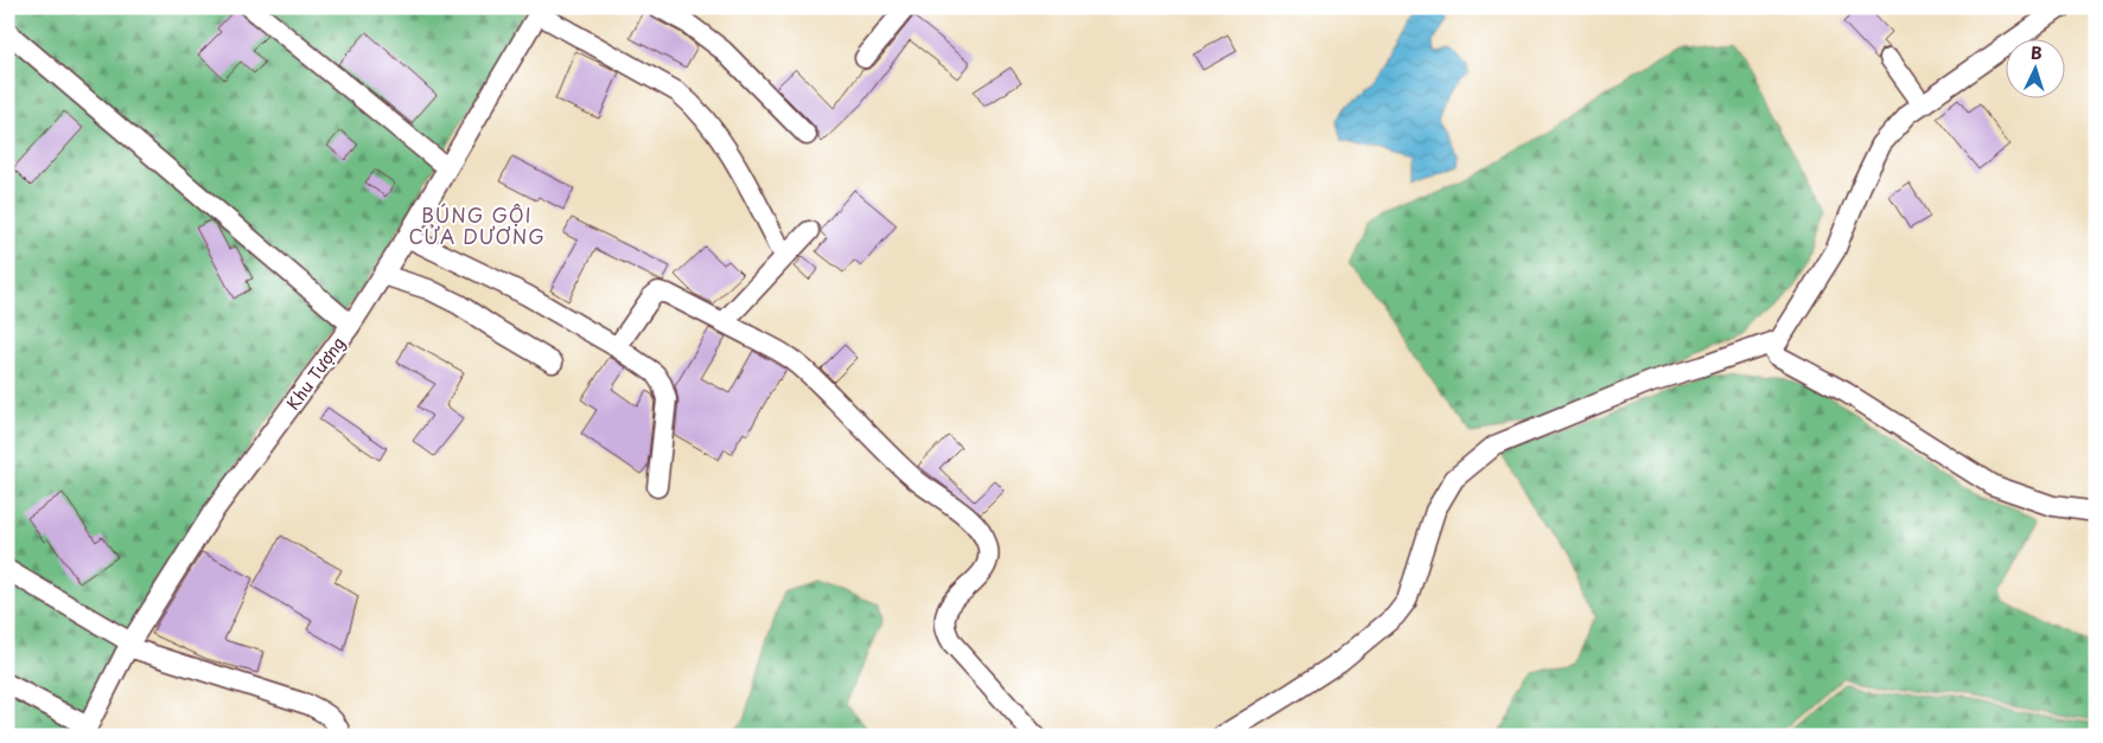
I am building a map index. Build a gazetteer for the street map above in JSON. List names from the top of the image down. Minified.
{"streets":{"street":["Khu Tượng"]},"districts":["BÚNG GỘI CỬA DƯƠNG"],"north":"top"}
